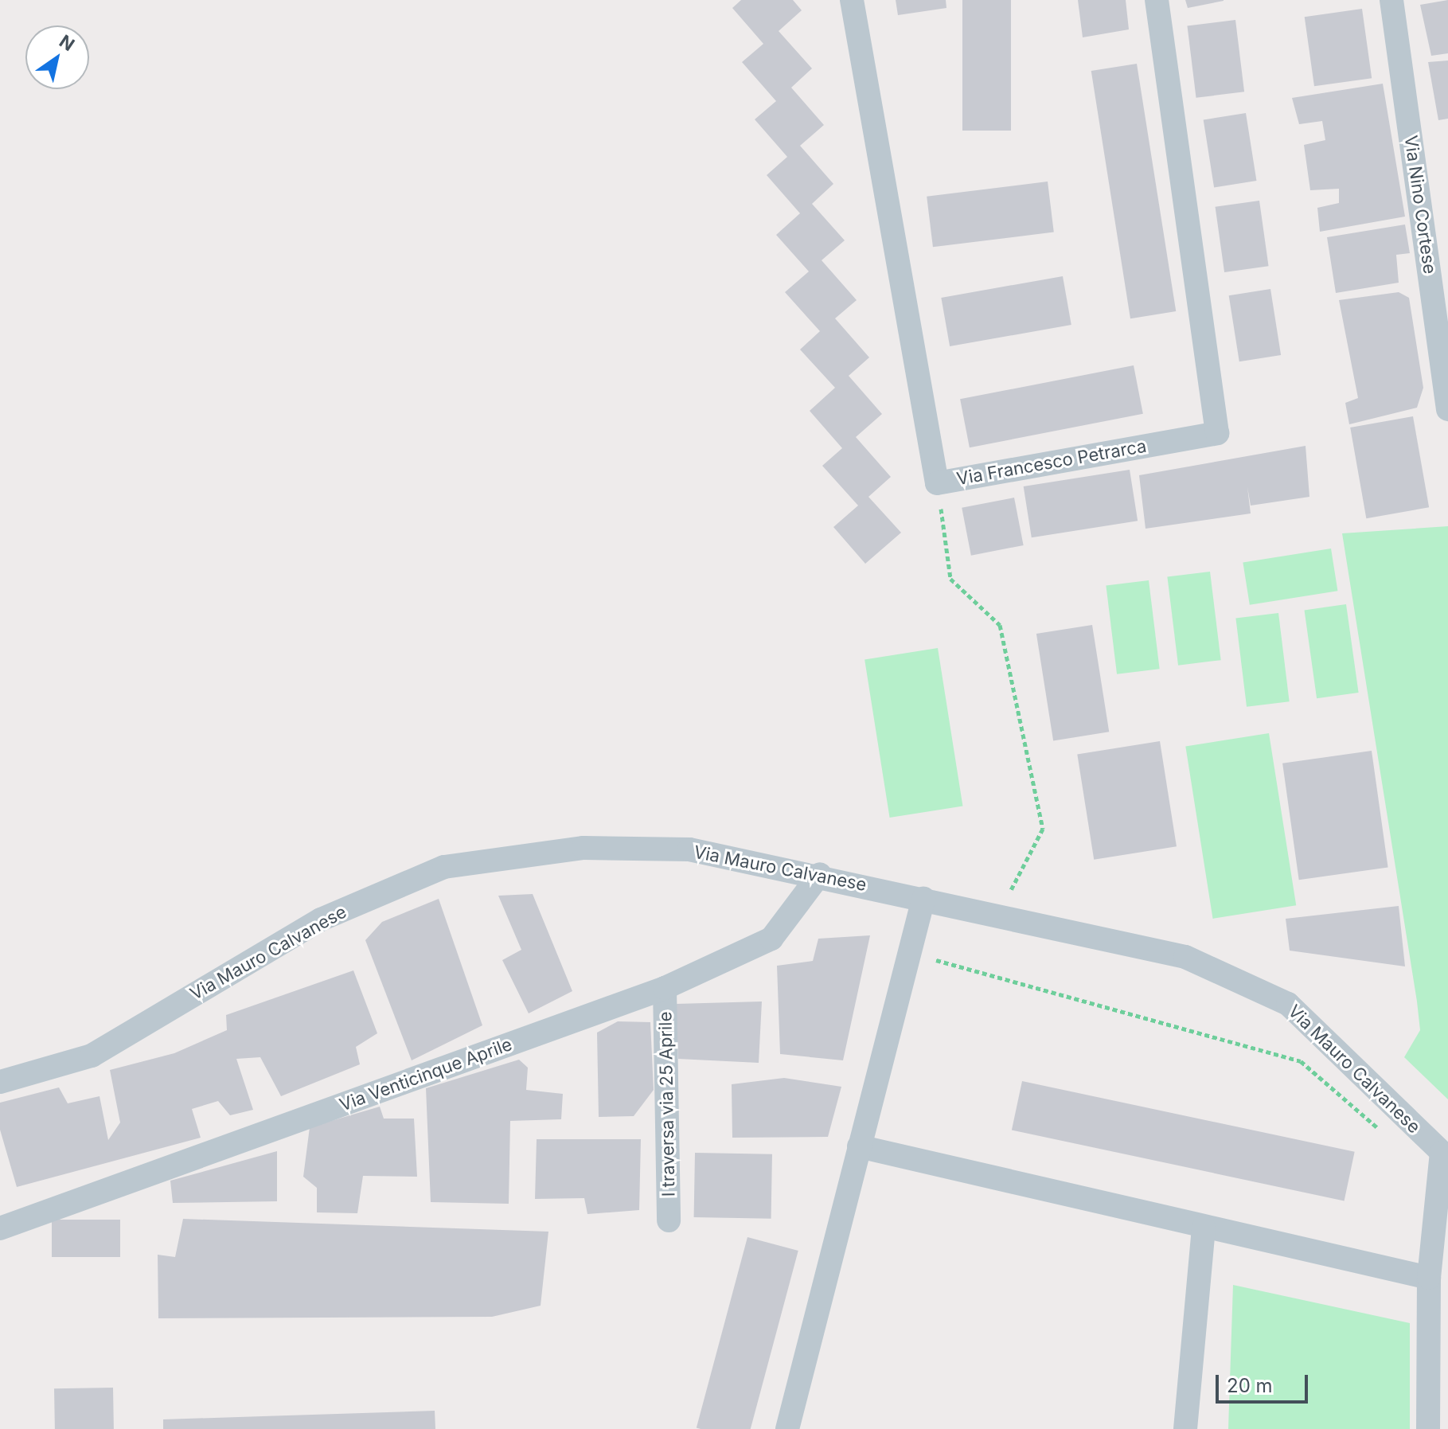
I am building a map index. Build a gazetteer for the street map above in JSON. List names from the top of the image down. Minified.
{"streets":{"street":["Via Nino Cortese","Via Francesco Petrarca","Via Mauro Calvanese","Via Venticinque Aprile","I traversa via 25 Aprile"]},"crossings":[["Via Mauro Calvanese","Via Venticinque Aprile"],["Via Venticinque Aprile","I traversa via 25 Aprile"]],"scale_bar":"20 m","north":"top right"}
